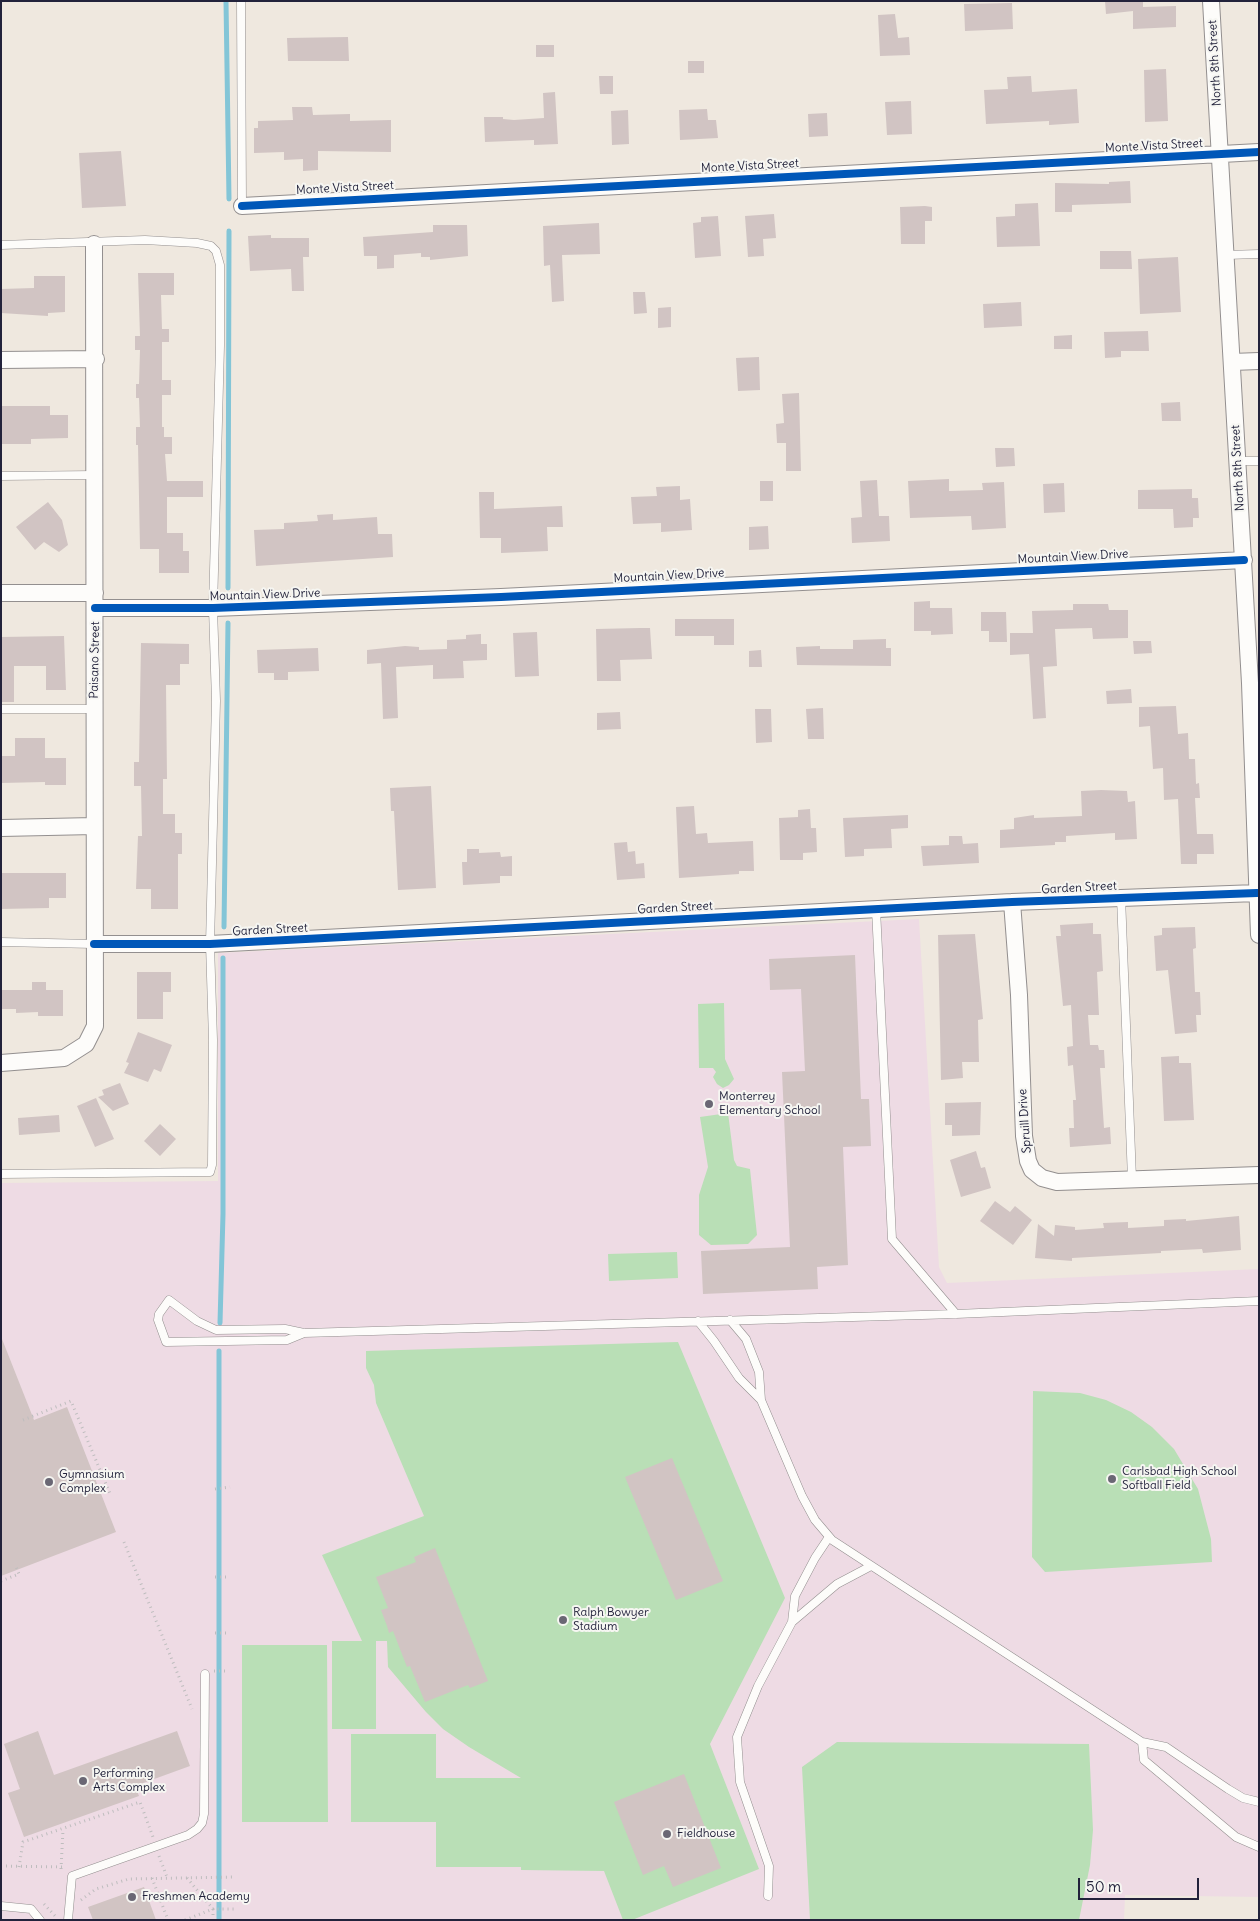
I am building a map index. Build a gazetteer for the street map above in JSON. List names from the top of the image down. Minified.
{"streets":{"street":["North 8th Street","Monte Vista Street","Mountain View Drive","Paisano Street","Garden Street","Spruill Drive"]},"crossings":[["North 8th Street","Monte Vista Street"],["North 8th Street","Mountain View Drive"],["North 8th Street","Garden Street"],["Mountain View Drive","Paisano Street"],["Paisano Street","Garden Street"],["Garden Street","Spruill Drive"]],"places":["Monterrey Elementary School","Carlsbad High School Softball Field","Gymnasium Complex","Ralph Bowyer Stadium","Performing Arts Complex","Fieldhouse","Freshmen Academy"],"scale_bar":"50 m"}
